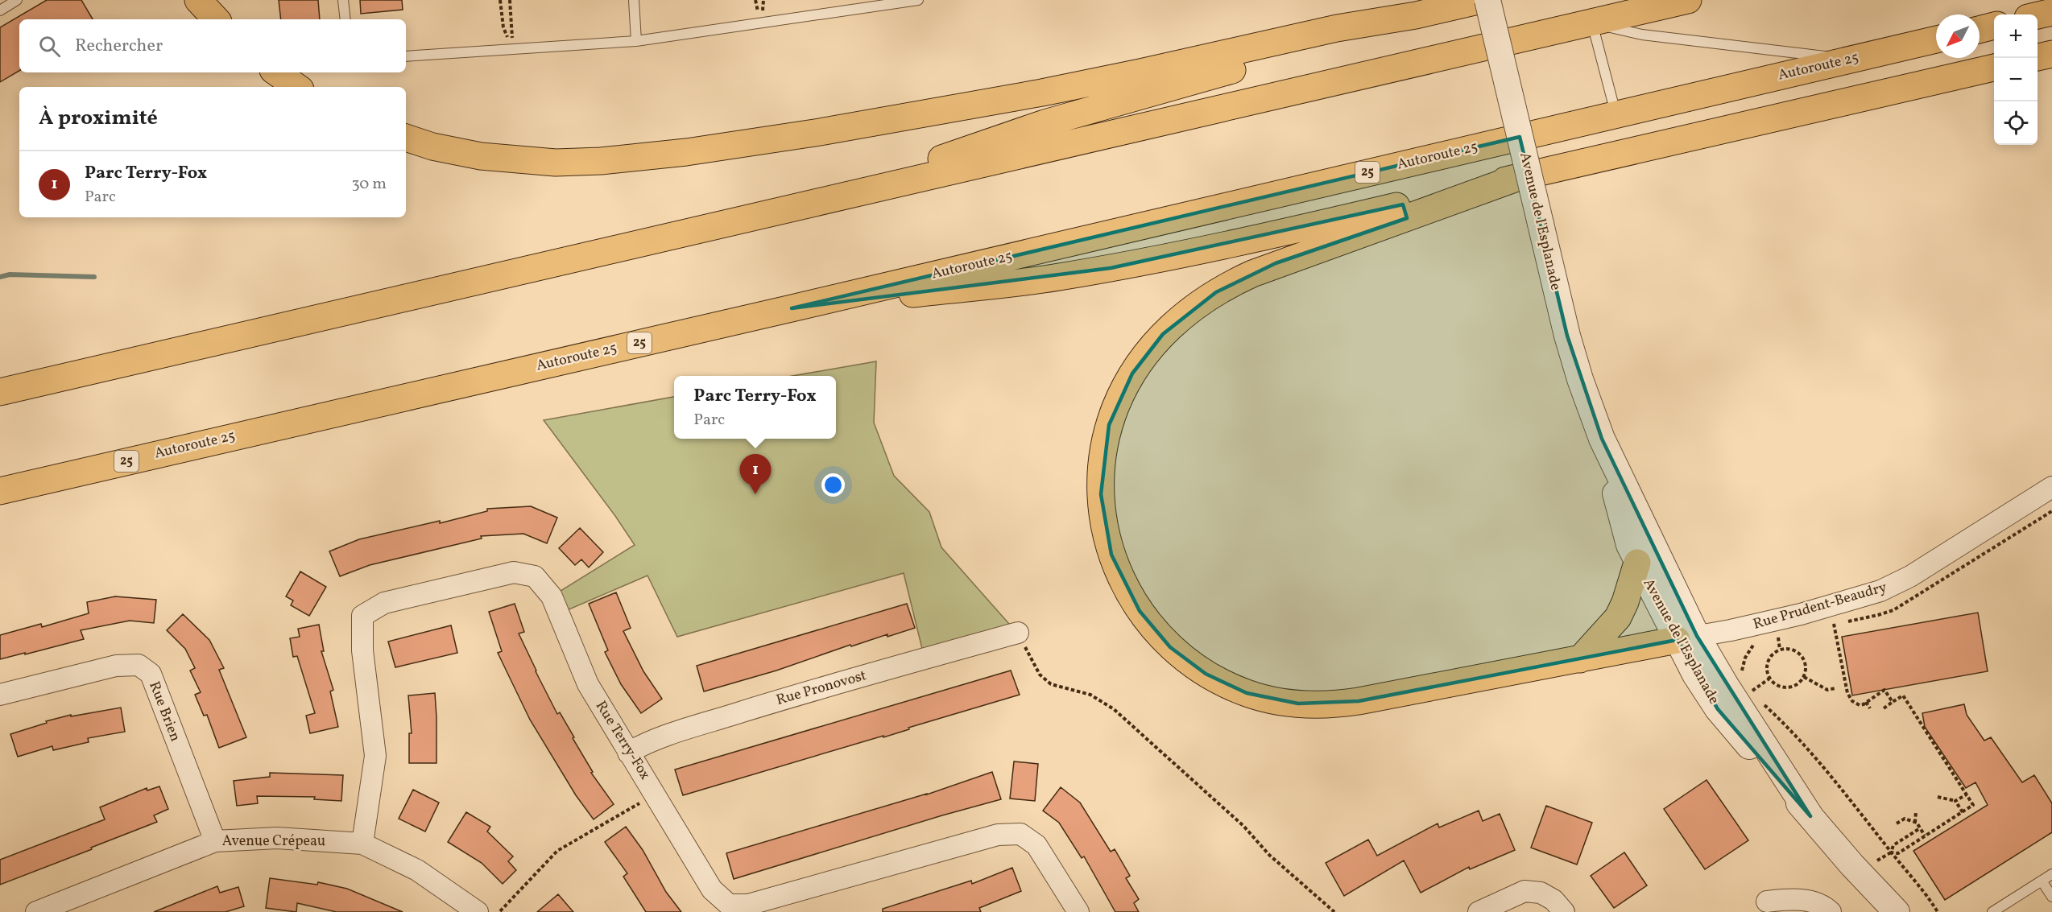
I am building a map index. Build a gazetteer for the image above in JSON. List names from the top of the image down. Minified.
{"streets":{"highway":["Autoroute 25","25"],"street":["Avenue de l'Esplanade","Rue Prudent-Beaudry","Rue Pronovost","Rue Brien","Rue Terry-Fox","Avenue Crépeau"]},"crossings":[["Avenue de l'Esplanade","Rue Prudent-Beaudry"],["Rue Pronovost","Rue Terry-Fox"],["Rue Brien","Avenue Crépeau"],["Rue Terry-Fox","Avenue Crépeau"]],"north":"bottom left","page":{"map_buttons":["+","−"],"search":"Rechercher","heading":"À proximité","list":[{"mark":"1","name":"Parc Terry-Fox","note":"Parc","value":"30 m"}],"popup":["Parc Terry-Fox","Parc"],"pins":"1"}}
